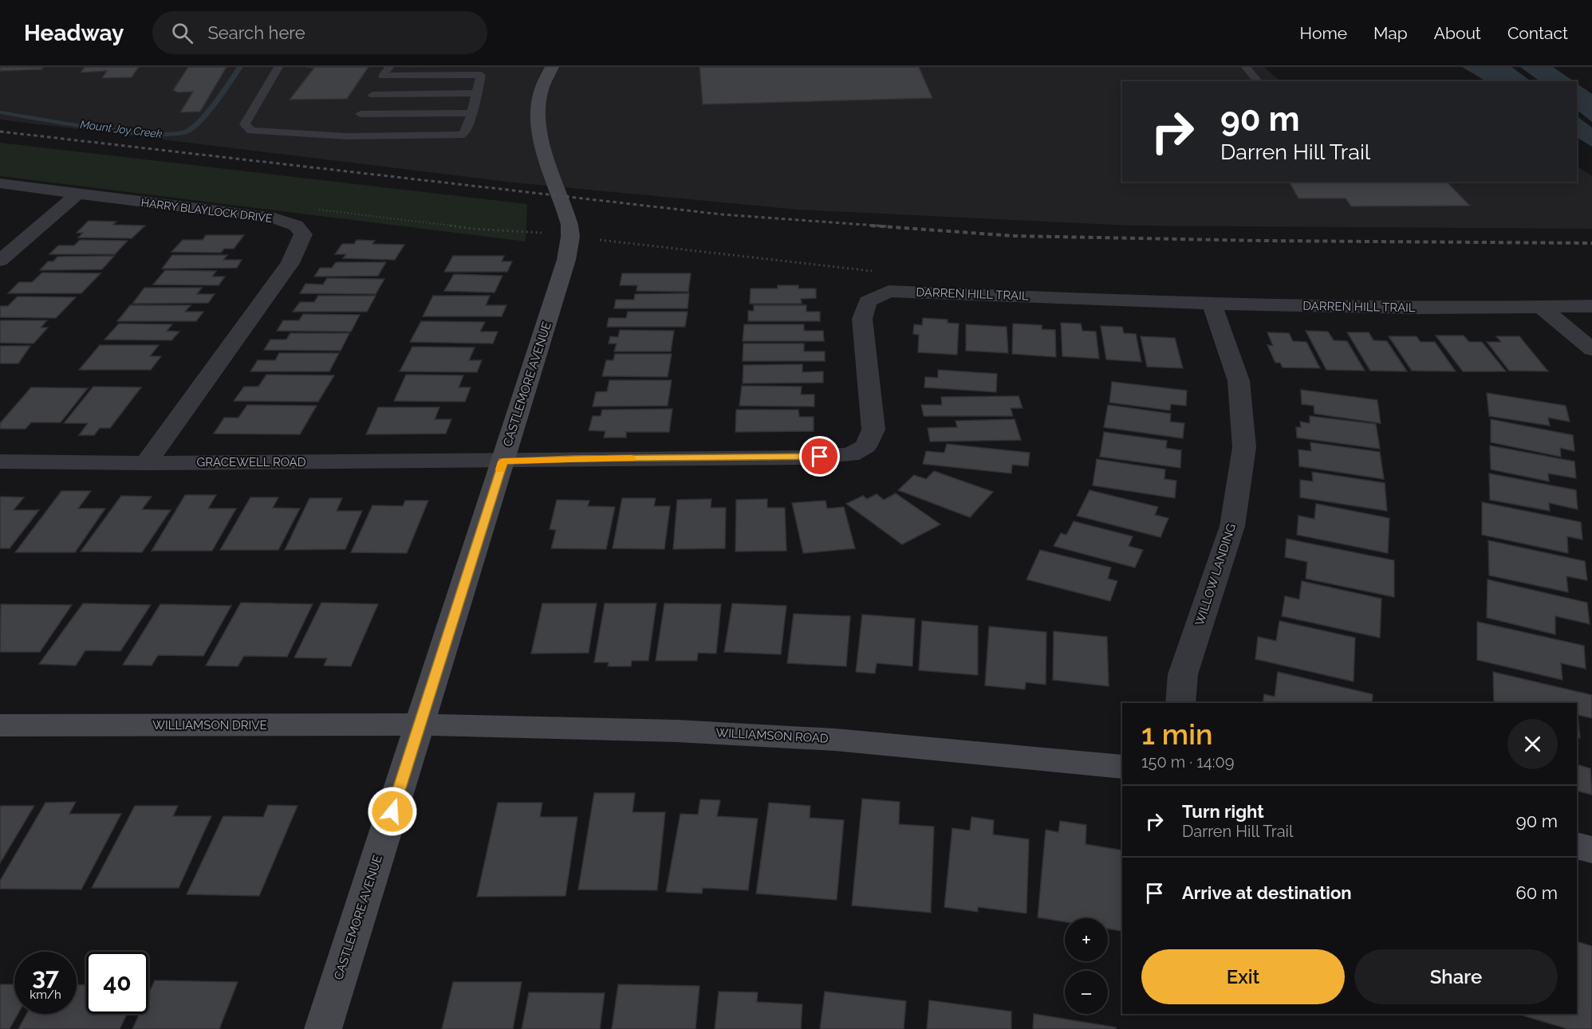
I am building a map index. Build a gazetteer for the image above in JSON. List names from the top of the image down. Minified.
{"streets":{"street":["HARRY BLAYLOCK DRIVE","DARREN HILL TRAIL","CASTLEMORE AVENUE","GRACEWELL ROAD","WILLOW LANDING","WILLIAMSON DRIVE","WILLIAMSON ROAD"]},"crossings":[["HARRY BLAYLOCK DRIVE","GRACEWELL ROAD"],["DARREN HILL TRAIL","CASTLEMORE AVENUE"],["DARREN HILL TRAIL","GRACEWELL ROAD"],["DARREN HILL TRAIL","WILLOW LANDING"],["CASTLEMORE AVENUE","GRACEWELL ROAD"],["CASTLEMORE AVENUE","WILLIAMSON DRIVE"],["CASTLEMORE AVENUE","WILLIAMSON ROAD"],["WILLIAMSON DRIVE","WILLIAMSON ROAD"]],"water":["Mount Joy Creek"],"page":{"header":"Headway","search":"Search here","nav":["Home","Map","About","Contact"],"turn":["90 m","Darren Hill Trail"],"heading":["1 min","150 m · 14:09"],"list":[{"name":"Turn right","note":"Darren Hill Trail","value":"90 m"},{"name":"Arrive at destination","value":"60 m"}],"map_buttons":["+","−"],"buttons":["Exit","Share"],"speed":"37 km/h","limit":"40"}}
